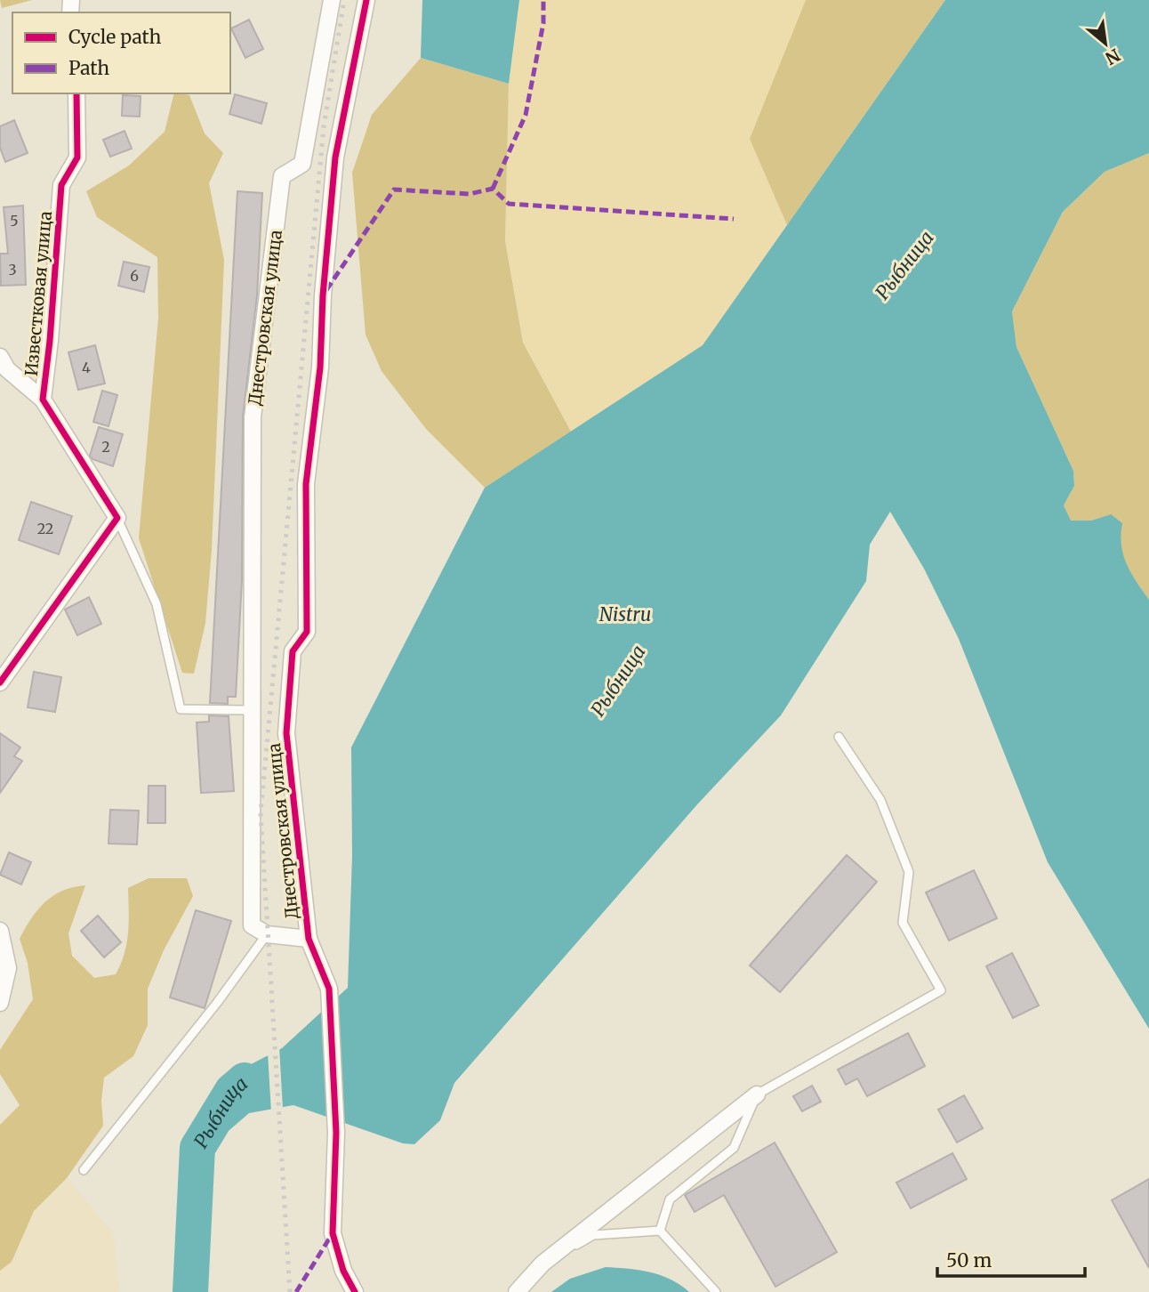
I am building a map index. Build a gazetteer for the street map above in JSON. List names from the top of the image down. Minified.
{"streets":{"street":["Известковая улица","Днестровская улица"]},"water":["Рыбница","Nistru"],"house_numbers":["5","3","6","4","2","22"],"legend":["Cycle path","Path"],"scale_bar":"50 m","north":"bottom right"}
